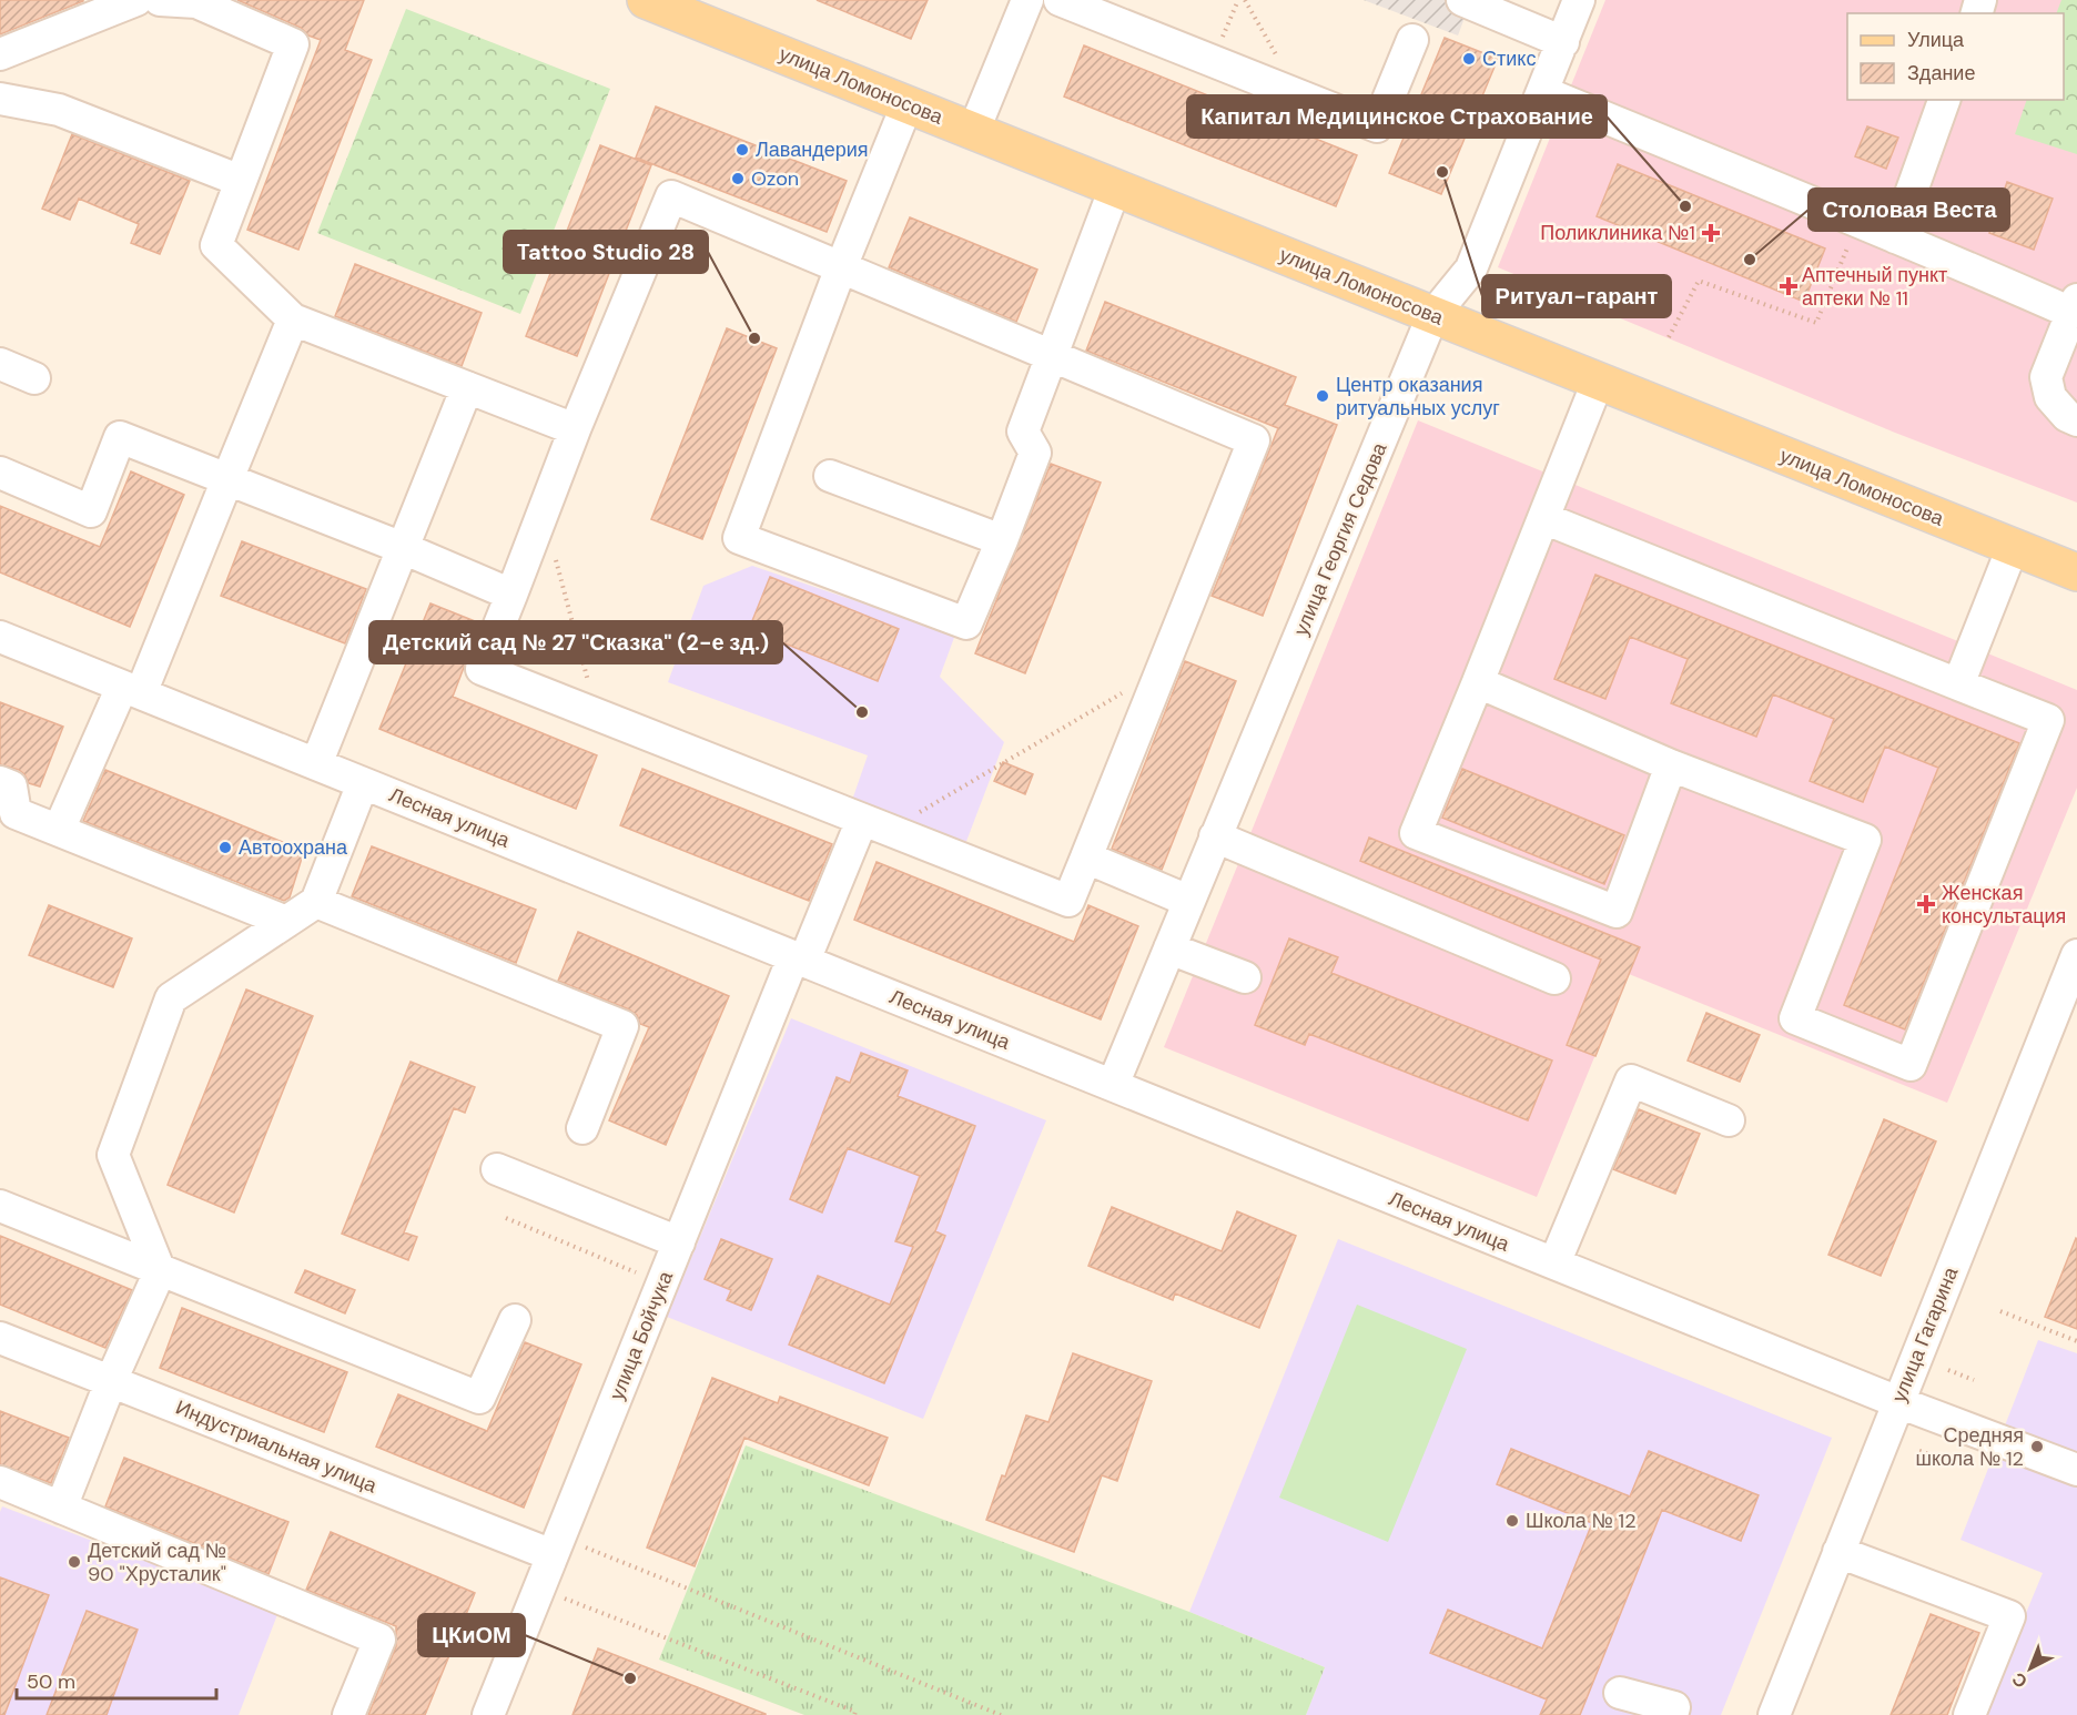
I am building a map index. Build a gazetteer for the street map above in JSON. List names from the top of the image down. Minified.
{"streets":{"main road":["улица Ломоносова"],"street":["улица Георгия Седова","Лесная улица","улица Гагарина","улица Бойчука","Индустриальная улица"]},"crossings":[["улица Ломоносова","улица Георгия Седова"],["улица Георгия Седова","Лесная улица"],["Лесная улица","улица Гагарина"],["Лесная улица","улица Бойчука"],["улица Бойчука","Индустриальная улица"]],"places":{"other":["Стикс","Лавандерия","Ритуал-гарант","Ozon","Капитал Медицинское Страхование","Столовая Веста","Tattoo Studio 28","Центр оказания ритуальных услуг","Детский сад № 27 \"Сказка\" (2-е зд.)","Автоохрана","Средняя школа № 12","Школа № 12","Детский сад № 90 \"Хрусталик\"","ЦКиОМ"],"health":["Поликлиника №1","Аптечный пункт аптеки № 11","Женская консультация"]},"legend":["Улица","Здание"],"scale_bar":"50 m","north":"bottom left"}
